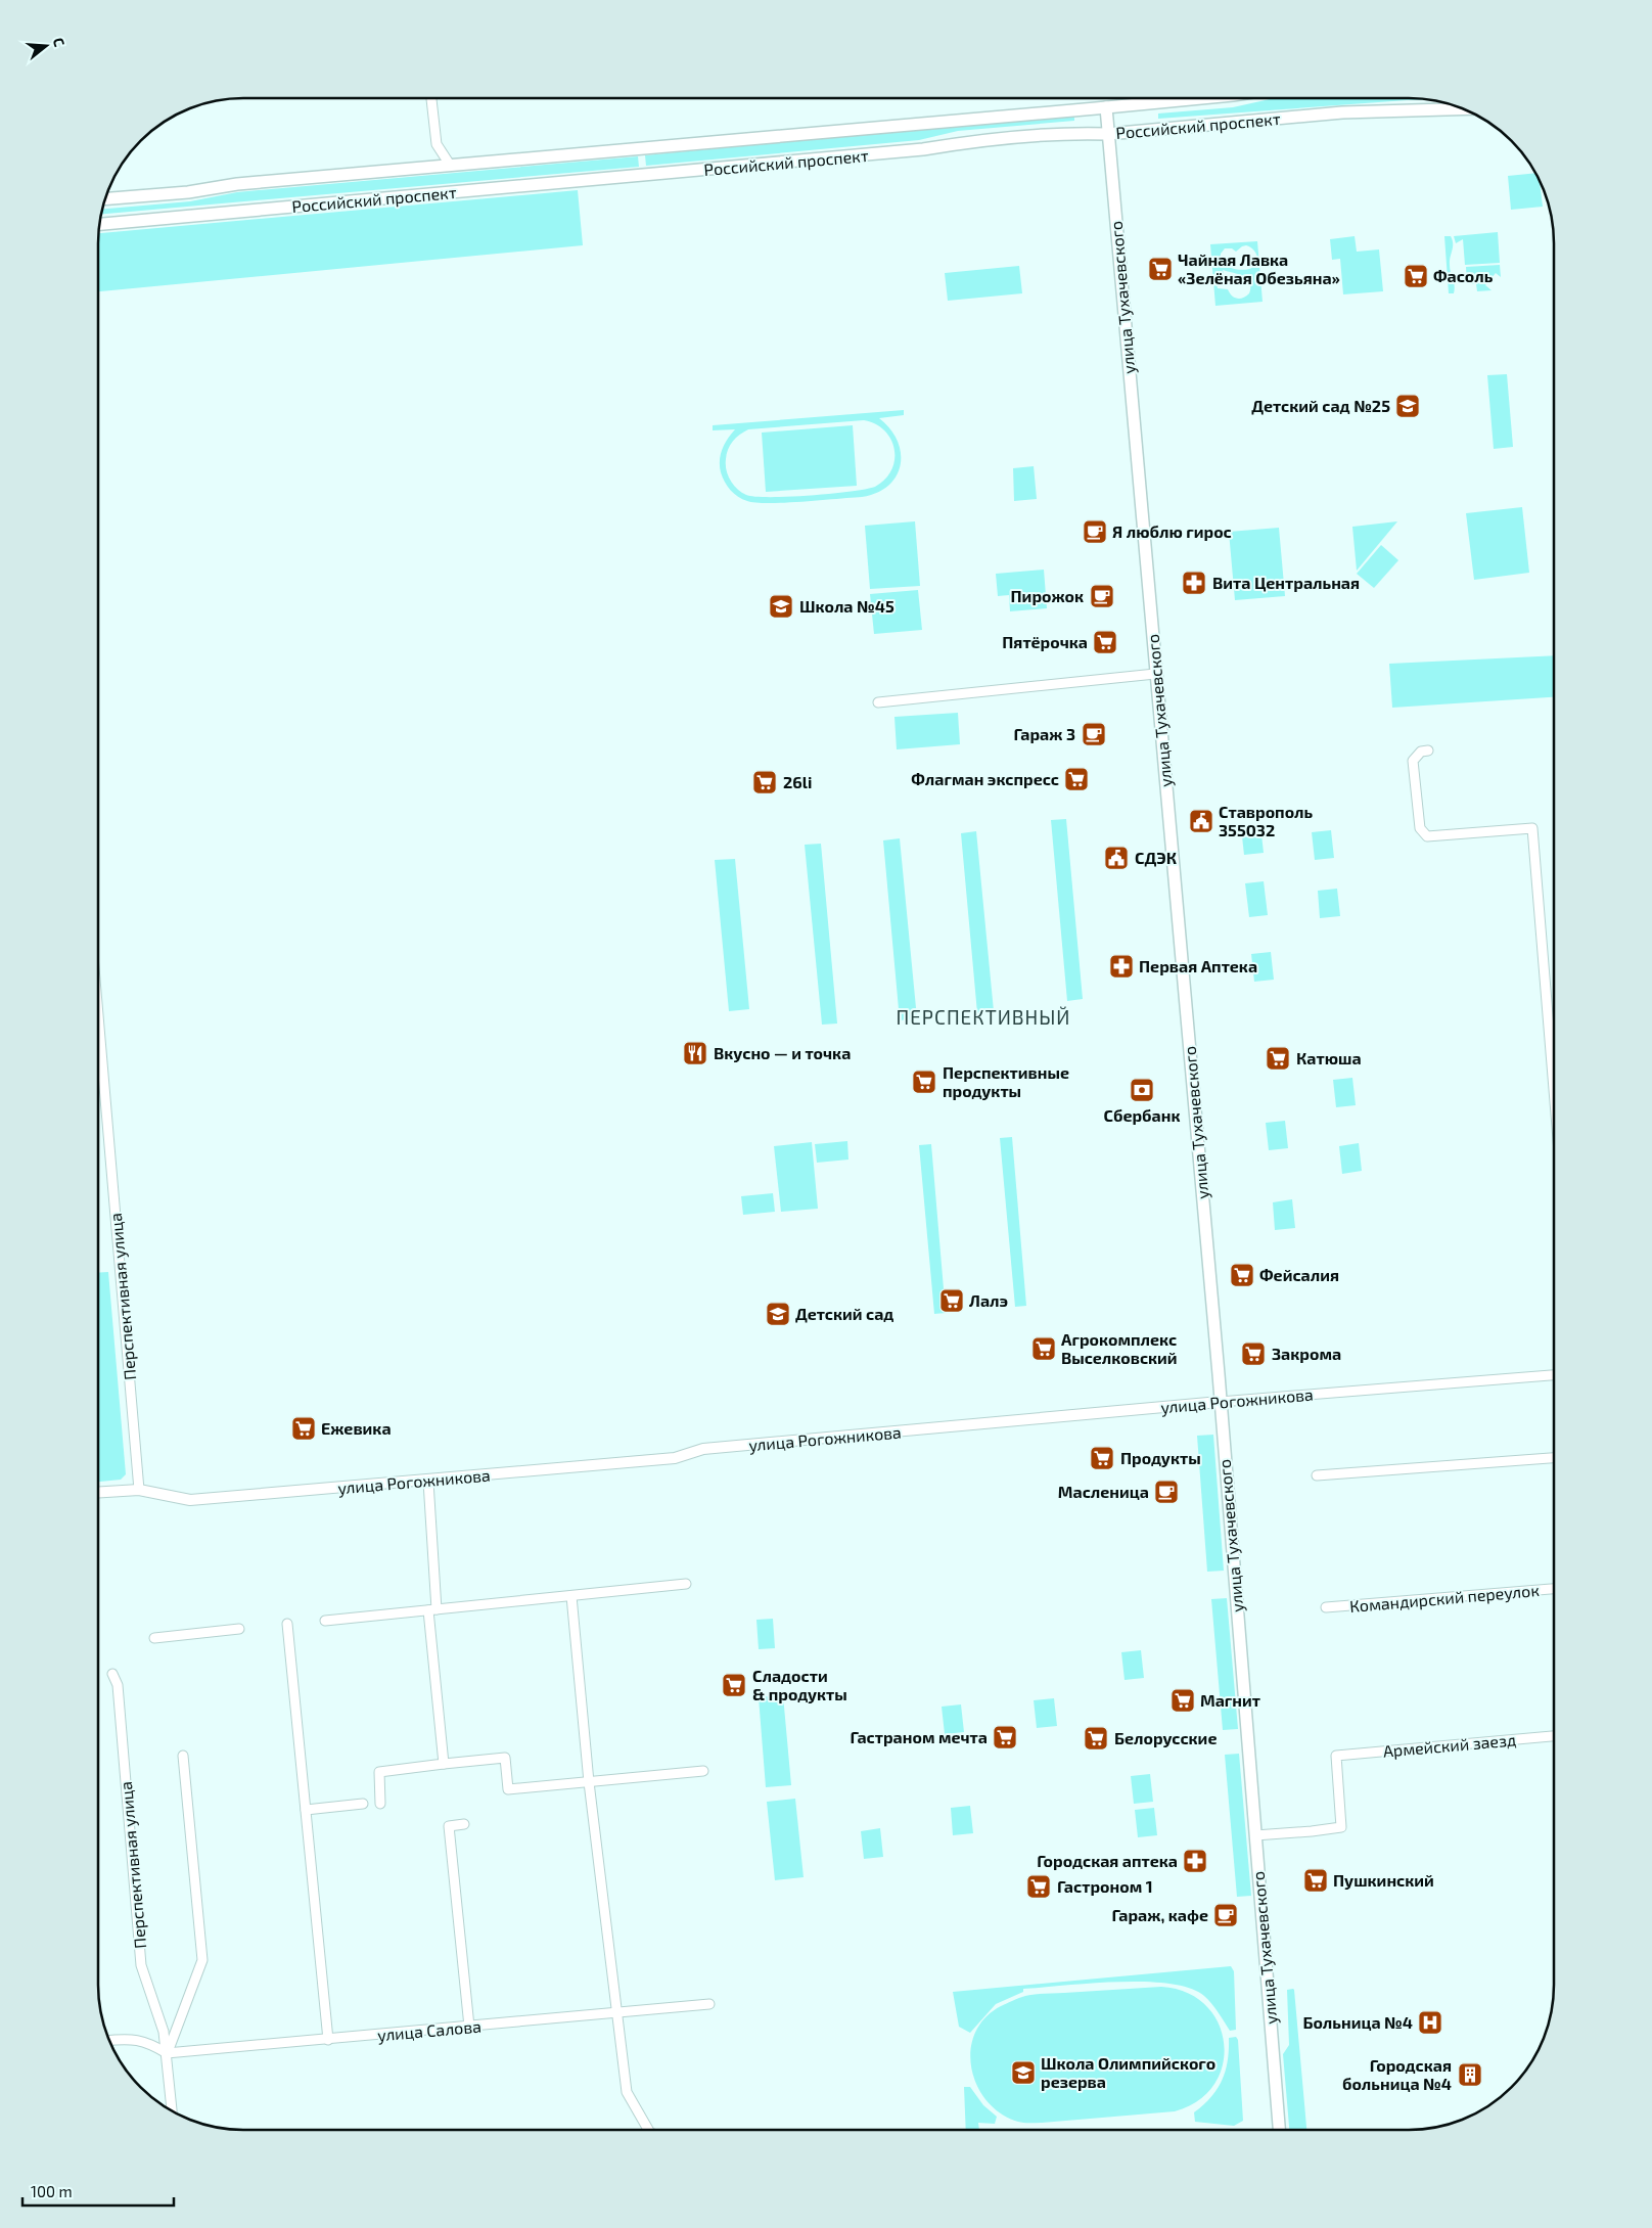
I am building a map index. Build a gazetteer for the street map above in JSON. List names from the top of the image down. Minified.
{"streets":{"main road":["Российский проспект","улица Тухачевского"],"street":["Перспективная улица","улица Рогожникова","Командирский переулок","Армейский заезд","улица Салова"]},"crossings":[["Российский проспект","улица Тухачевского"],["улица Тухачевского","улица Рогожникова"],["улица Тухачевского","Армейский заезд"],["Перспективная улица","улица Рогожникова"],["Перспективная улица","улица Салова"]],"districts":["ПЕРСПЕКТИВНЫЙ"],"places":{"supermarket":["Чайная Лавка «Зелёная Обезьяна»","Фасоль","Пятёрочка","Флагман экспресс","26li","Катюша","Перспективные продукты","Фейсалия","Лалэ","Агрокомплекс Выселковский","Закрома","Ежевика","Продукты","Сладости & продукты","Магнит","Гастраном мечта","Белорусские","Пушкинский","Гастроном 1"],"school or university":["Детский сад №25","Школа №45","Детский сад","Школа Олимпийского резерва"],"cafe":["Я люблю гирос","Пирожок","Гараж 3","Масленица","Гараж, кафе"],"pharmacy":["Вита Центральная","Первая Аптека","Городская аптека"],"public building":["Ставрополь 355032","СДЭК"],"restaurant":["Вкусно — и точка"],"bank":["Сбербанк"],"hospital":["Больница №4"],"building":["Городская больница №4"]},"scale_bar":"100 m","north":"right"}
